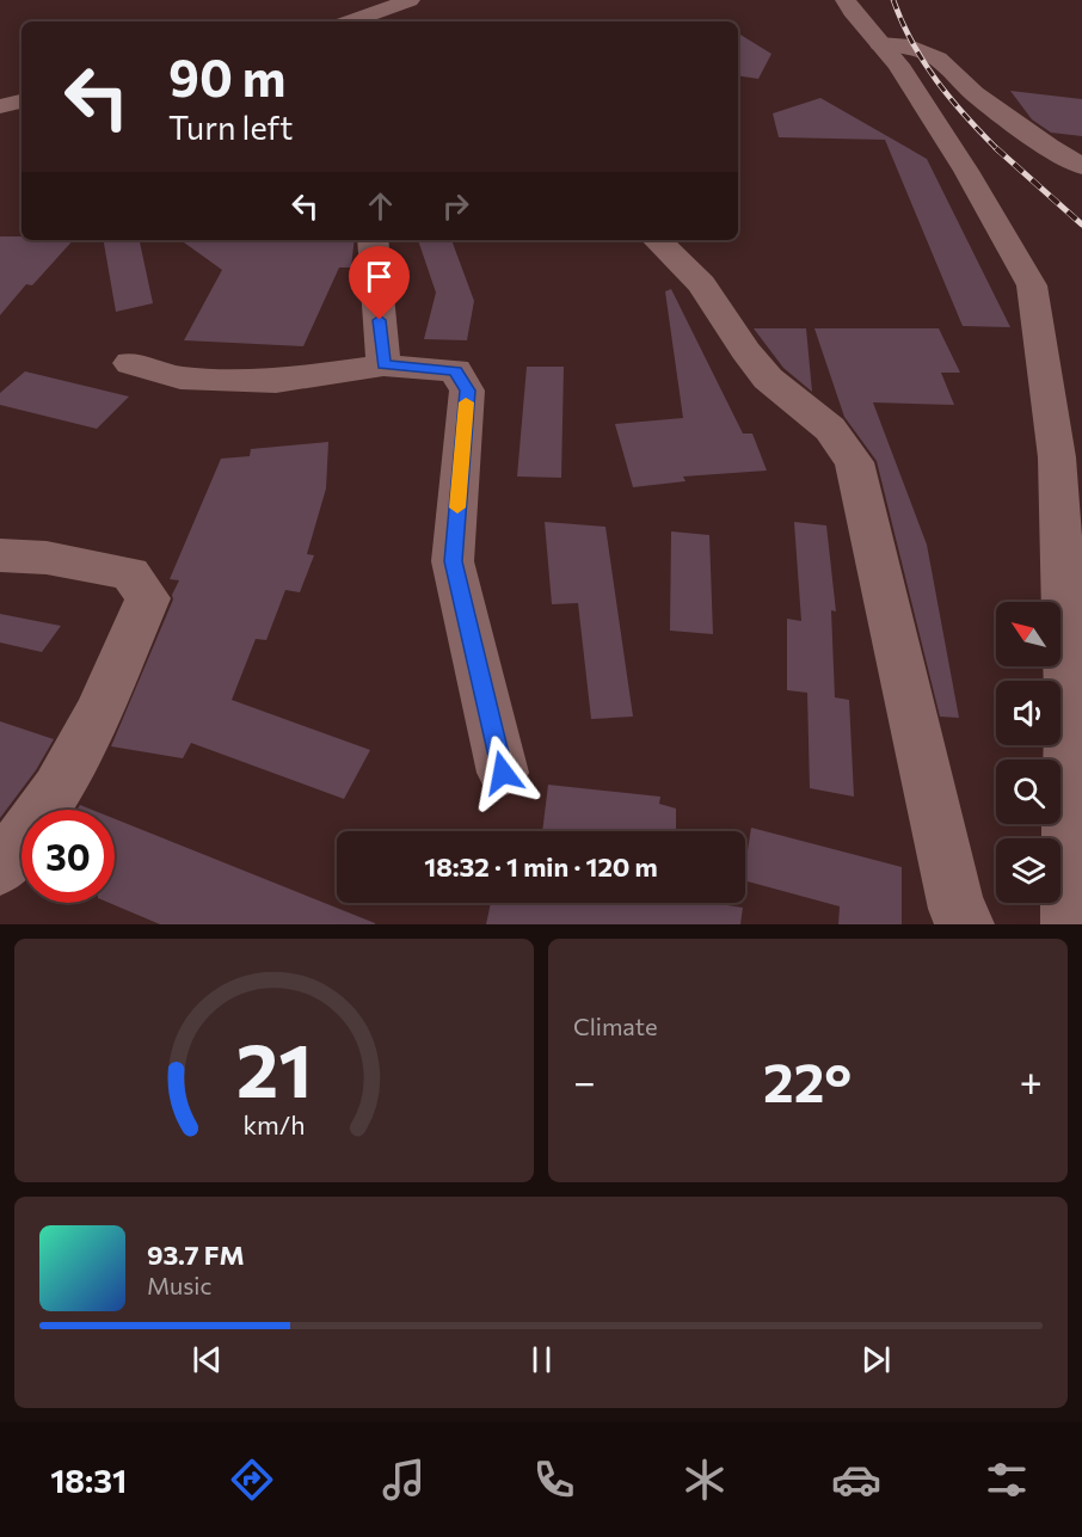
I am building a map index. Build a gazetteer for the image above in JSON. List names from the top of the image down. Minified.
{"north":"top left","page":{"turn":["90 m","Turn left"],"limit":"30","trip":"18:32 · 1 min · 120 m","tile":"Climate","heat":["−","22°","+"],"song":["93.7 FM","Music"],"tabs":"18:31","gauge":["21","km/h"]}}
